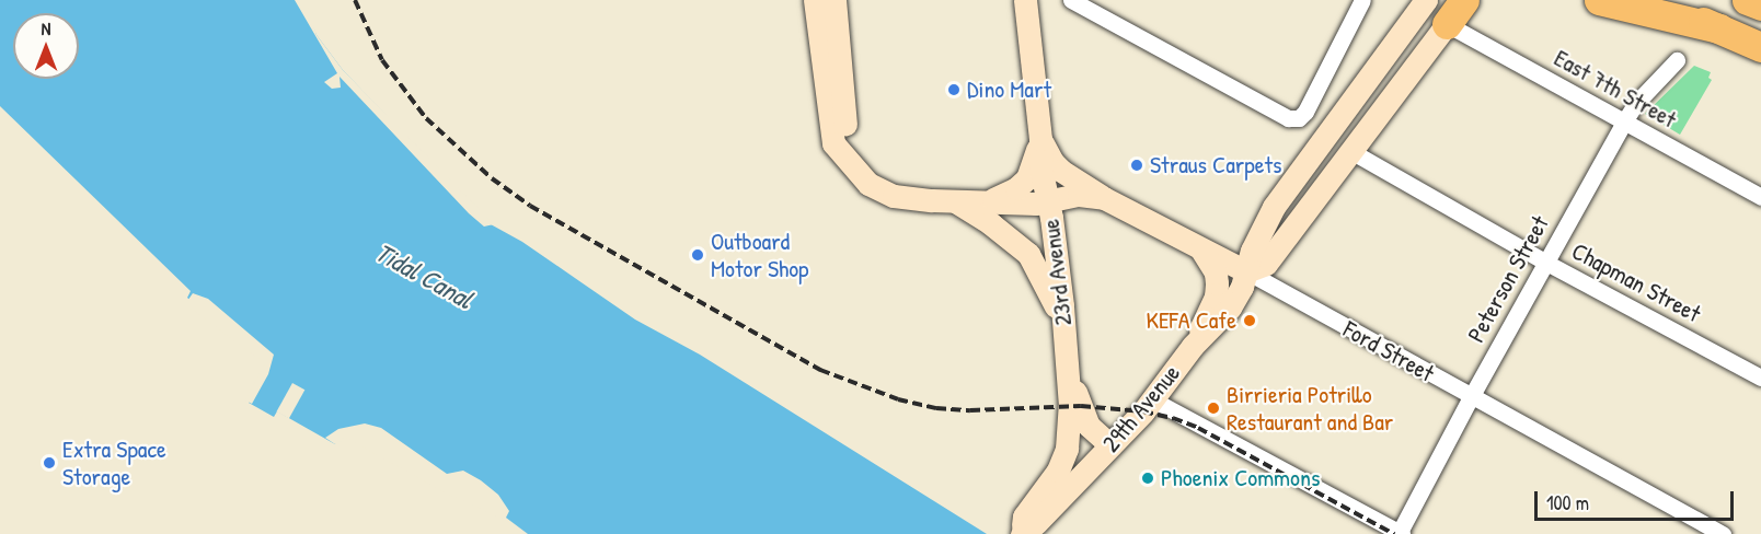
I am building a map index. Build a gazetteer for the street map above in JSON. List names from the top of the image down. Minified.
{"streets":{"main road":["23rd Avenue","Ford Street","29th Avenue"],"street":["East 7th Street","Peterson Street","Chapman Street"]},"crossings":[["East 7th Street","Peterson Street"],["23rd Avenue","Ford Street"],["23rd Avenue","29th Avenue"],["Peterson Street","Chapman Street"],["Peterson Street","Ford Street"],["Ford Street","29th Avenue"]],"water":["Tidal Canal"],"places":["Dino Mart","Straus Carpets","Outboard Motor Shop","KEFA Cafe","Birrieria Potrillo Restaurant and Bar","Extra Space Storage","Phoenix Commons"],"scale_bar":"100 m","north":"top"}
